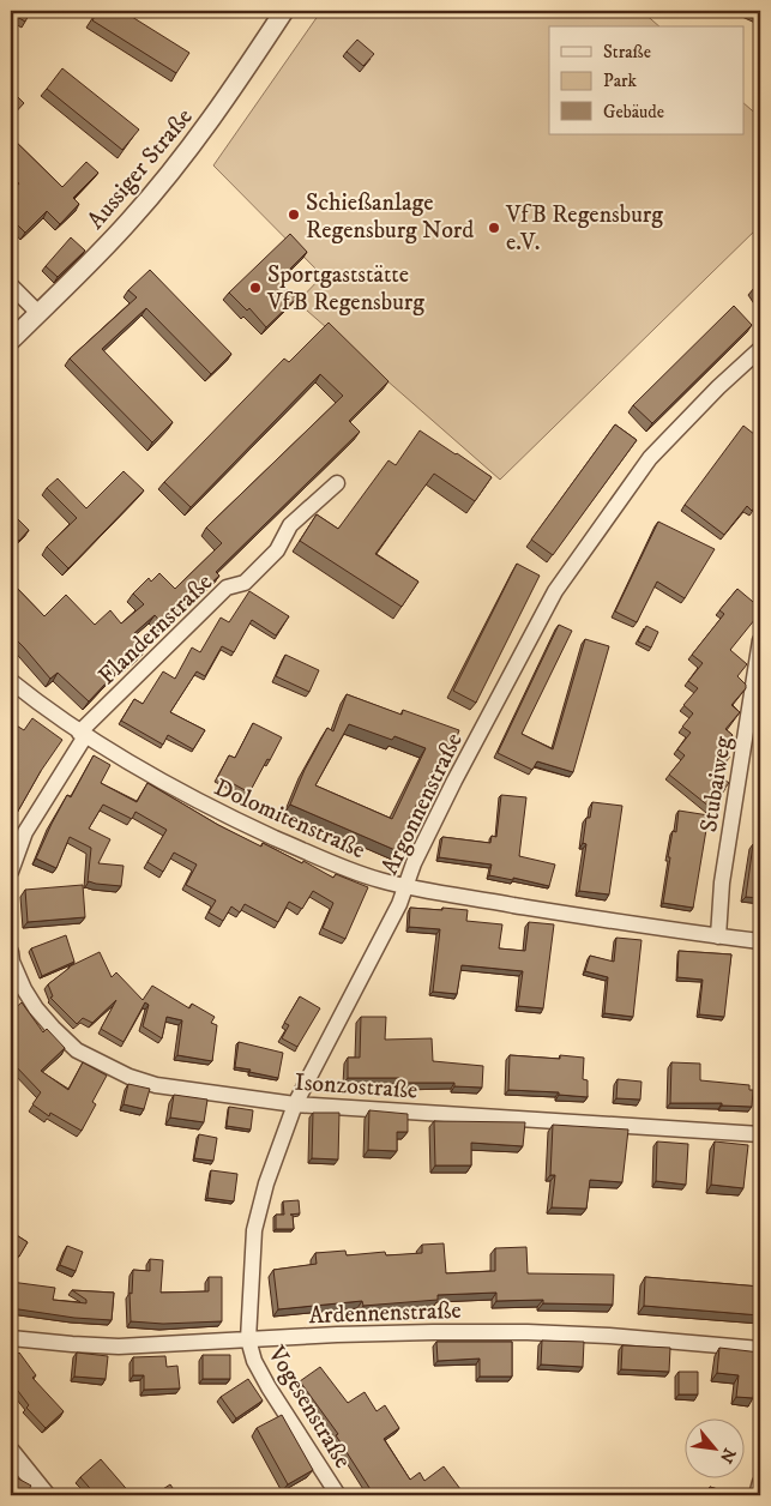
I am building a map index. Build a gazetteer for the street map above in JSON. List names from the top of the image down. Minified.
{"streets":{"street":["Aussiger Straße","Flandernstraße","Stubaiweg","Argonnenstraße","Dolomitenstraße","Isonzostraße","Ardennenstraße","Vogesenstraße"]},"crossings":[["Flandernstraße","Dolomitenstraße"],["Stubaiweg","Dolomitenstraße"],["Argonnenstraße","Dolomitenstraße"],["Argonnenstraße","Isonzostraße"],["Argonnenstraße","Ardennenstraße"],["Argonnenstraße","Vogesenstraße"],["Ardennenstraße","Vogesenstraße"]],"places":["Schießanlage Regensburg Nord","VfB Regensburg e.V.","Sportgaststätte VfB Regensburg"],"legend":["Straße","Park","Gebäude"],"north":"bottom right"}
